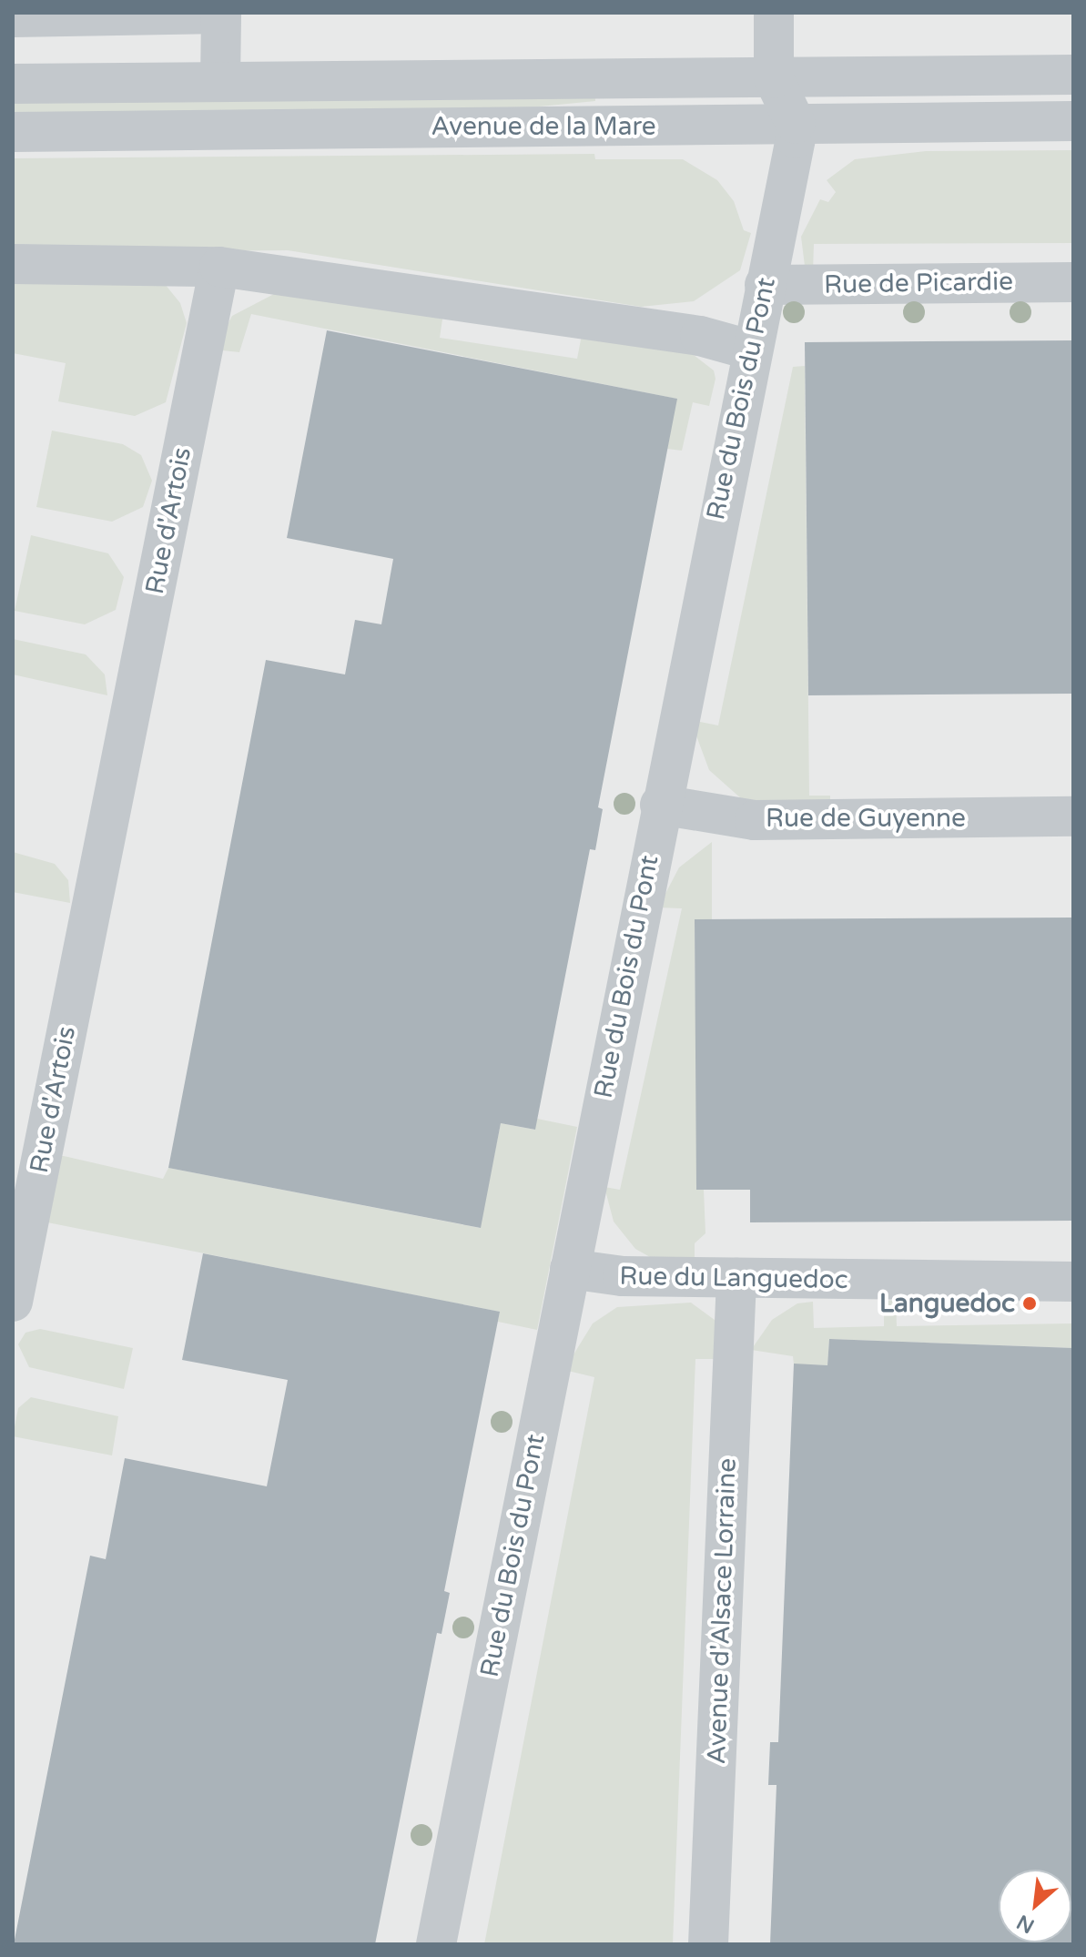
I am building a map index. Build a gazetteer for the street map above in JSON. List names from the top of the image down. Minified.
{"streets":{"street":["Avenue de la Mare","Rue de Picardie","Rue du Bois du Pont","Rue d'Artois","Rue de Guyenne","Rue du Languedoc","Avenue d'Alsace Lorraine"]},"crossings":[["Avenue de la Mare","Rue du Bois du Pont"],["Rue de Picardie","Rue du Bois du Pont"],["Rue du Bois du Pont","Rue de Guyenne"],["Rue du Bois du Pont","Rue du Languedoc"],["Rue du Languedoc","Avenue d'Alsace Lorraine"]],"places":["Languedoc"],"north":"bottom left"}
